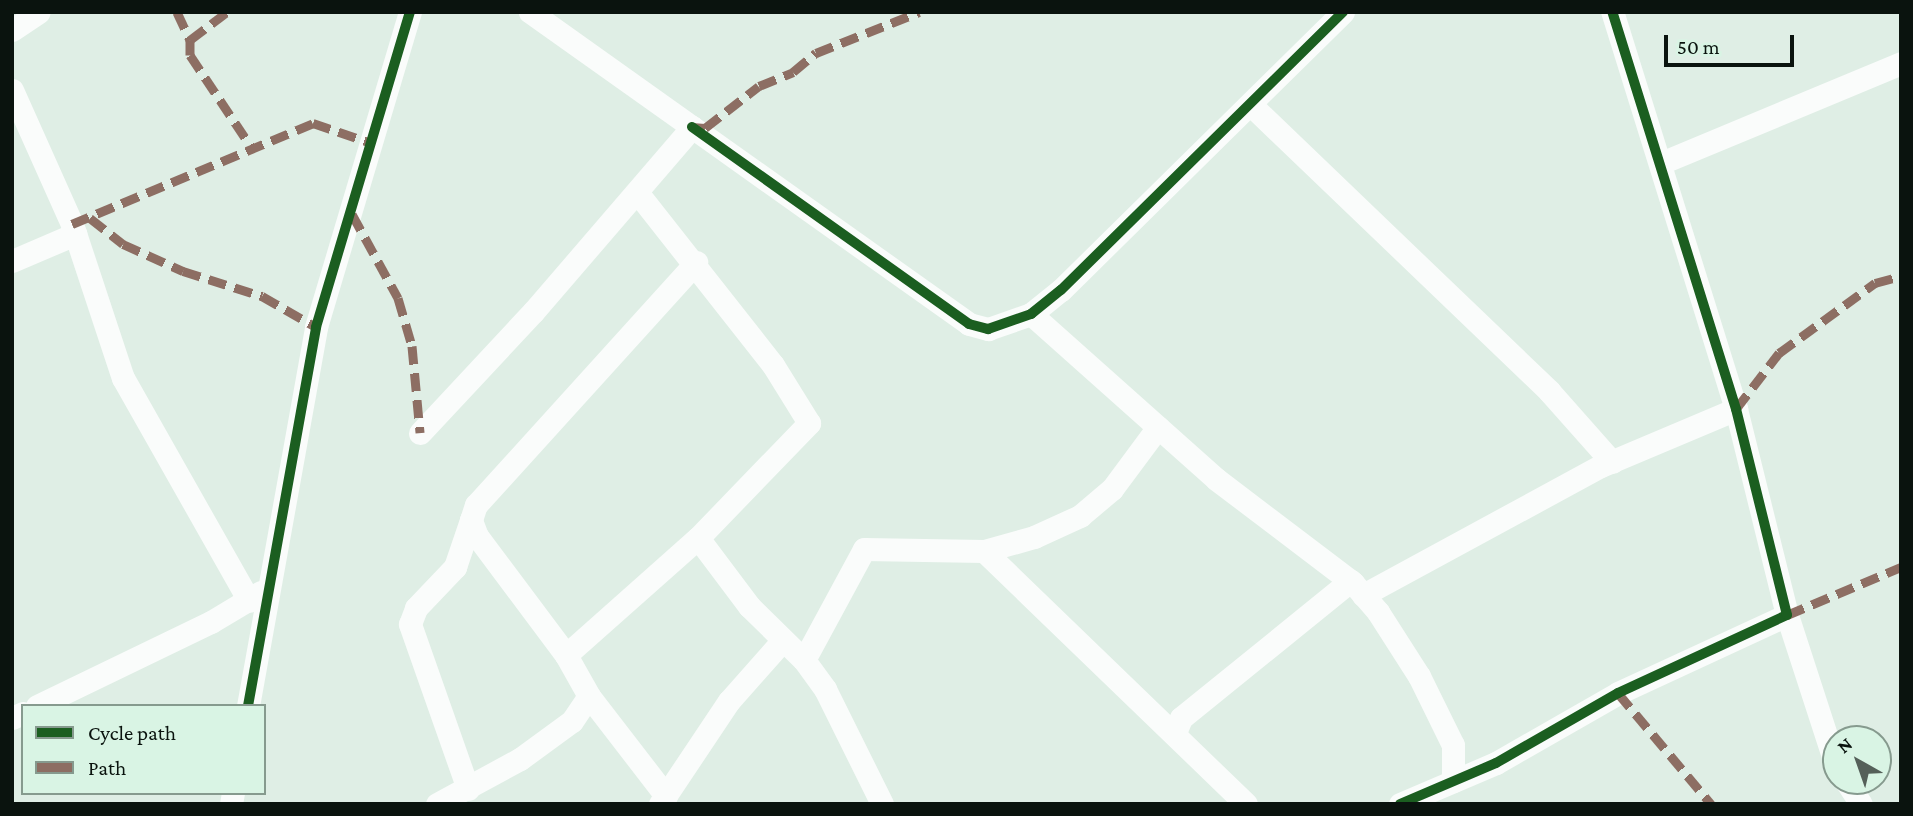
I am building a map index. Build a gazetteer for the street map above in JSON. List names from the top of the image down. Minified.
{"legend":["Cycle path","Path"],"scale_bar":"50 m","north":"top left"}
